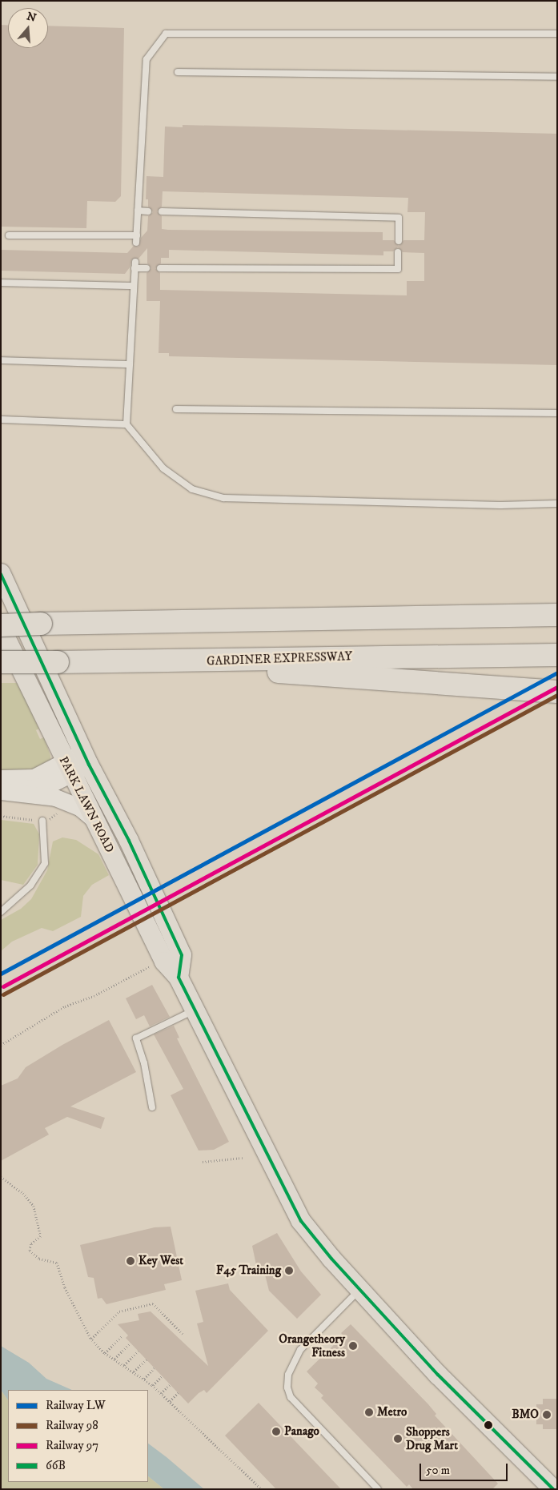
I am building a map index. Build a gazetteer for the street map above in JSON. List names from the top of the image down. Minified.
{"streets":{"highway":["GARDINER EXPRESSWAY"],"main road":["PARK LAWN ROAD"]},"places":["Key West","F45 Training","Orangetheory Fitness","Metro","BMO","Panago","Shoppers Drug Mart"],"lines":["transit line 66B","rail line LW","rail line 97","rail line 98"],"legend":["Railway LW","Railway 98","Railway 97","66B"],"scale_bar":"50 m","north":"top"}
